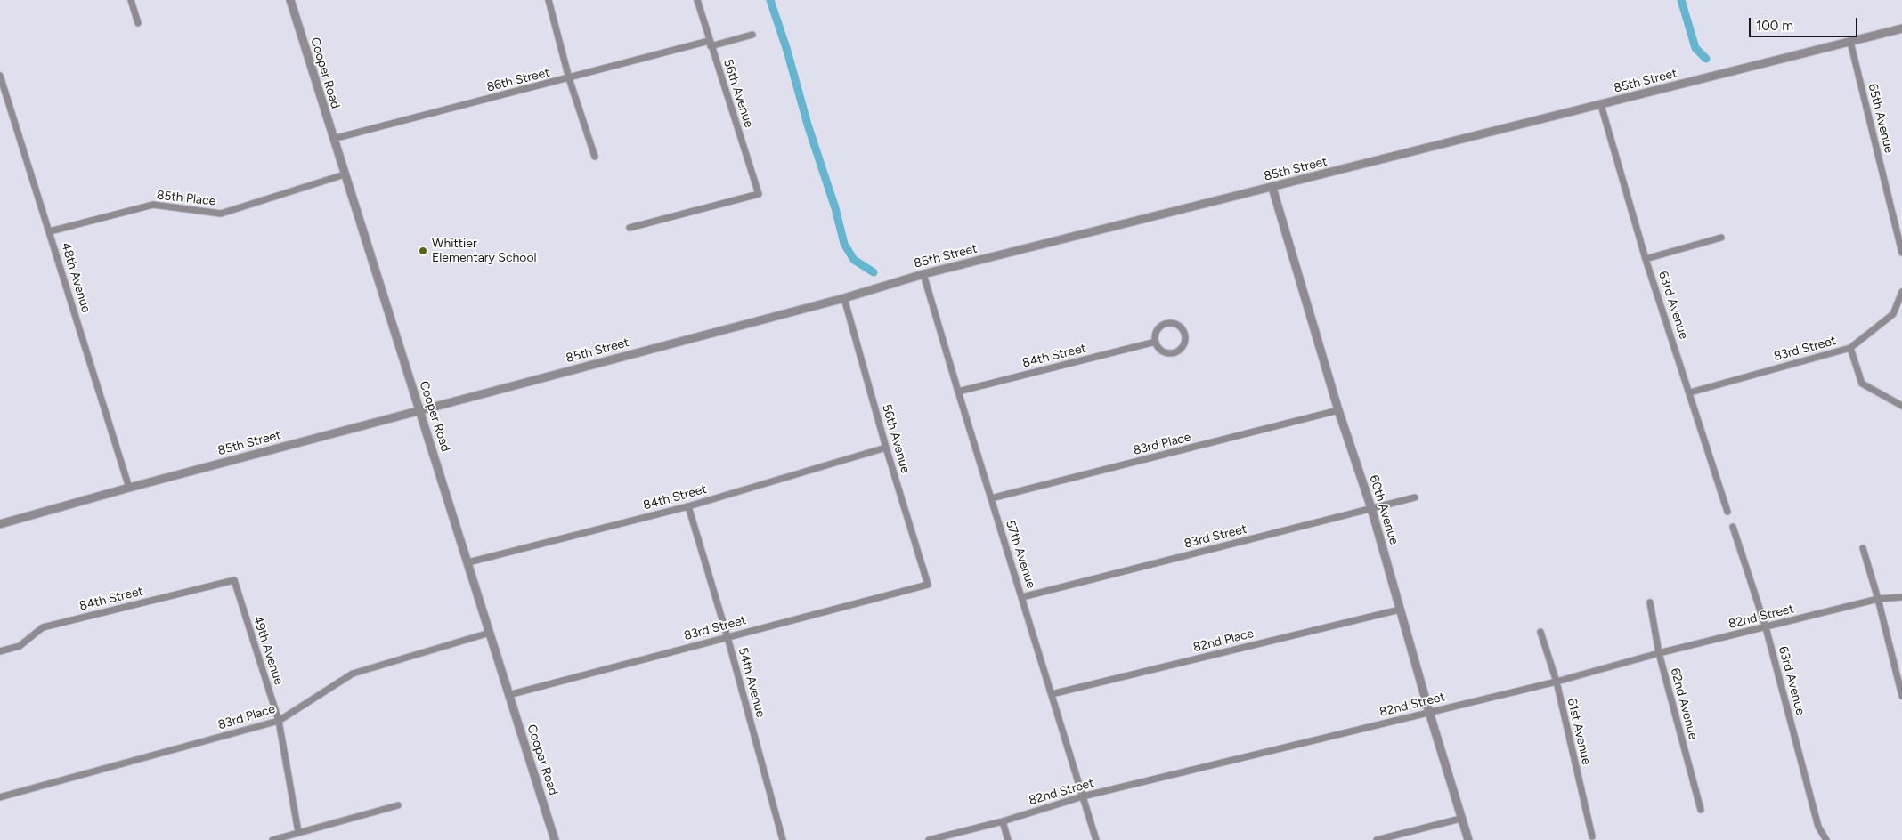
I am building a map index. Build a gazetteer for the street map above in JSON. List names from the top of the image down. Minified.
{"streets":{"street":["Cooper Road","86th Street","85th Street","56th Avenue","65th Avenue","85th Place","48th Avenue","63rd Avenue","83rd Street","84th Street","83rd Place","60th Avenue","57th Avenue","82nd Street","82nd Place","49th Avenue","54th Avenue","62nd Avenue","61st Avenue"]},"crossings":[["Cooper Road","86th Street"],["Cooper Road","85th Street"],["Cooper Road","85th Place"],["Cooper Road","83rd Street"],["Cooper Road","84th Street"],["Cooper Road","83rd Place"],["86th Street","56th Avenue"],["85th Street","56th Avenue"],["85th Street","65th Avenue"],["85th Street","48th Avenue"],["85th Street","63rd Avenue"],["85th Street","60th Avenue"],["85th Street","57th Avenue"],["56th Avenue","83rd Street"],["56th Avenue","84th Street"],["85th Place","48th Avenue"],["63rd Avenue","83rd Street"],["63rd Avenue","82nd Street"],["83rd Street","60th Avenue"],["83rd Street","57th Avenue"],["83rd Street","54th Avenue"],["84th Street","57th Avenue"],["84th Street","49th Avenue"],["84th Street","54th Avenue"],["83rd Place","60th Avenue"],["83rd Place","57th Avenue"],["83rd Place","49th Avenue"],["60th Avenue","82nd Street"],["60th Avenue","82nd Place"],["57th Avenue","82nd Street"],["57th Avenue","82nd Place"],["82nd Street","62nd Avenue"],["82nd Street","61st Avenue"]],"places":["Whittier Elementary School"],"scale_bar":"100 m"}
